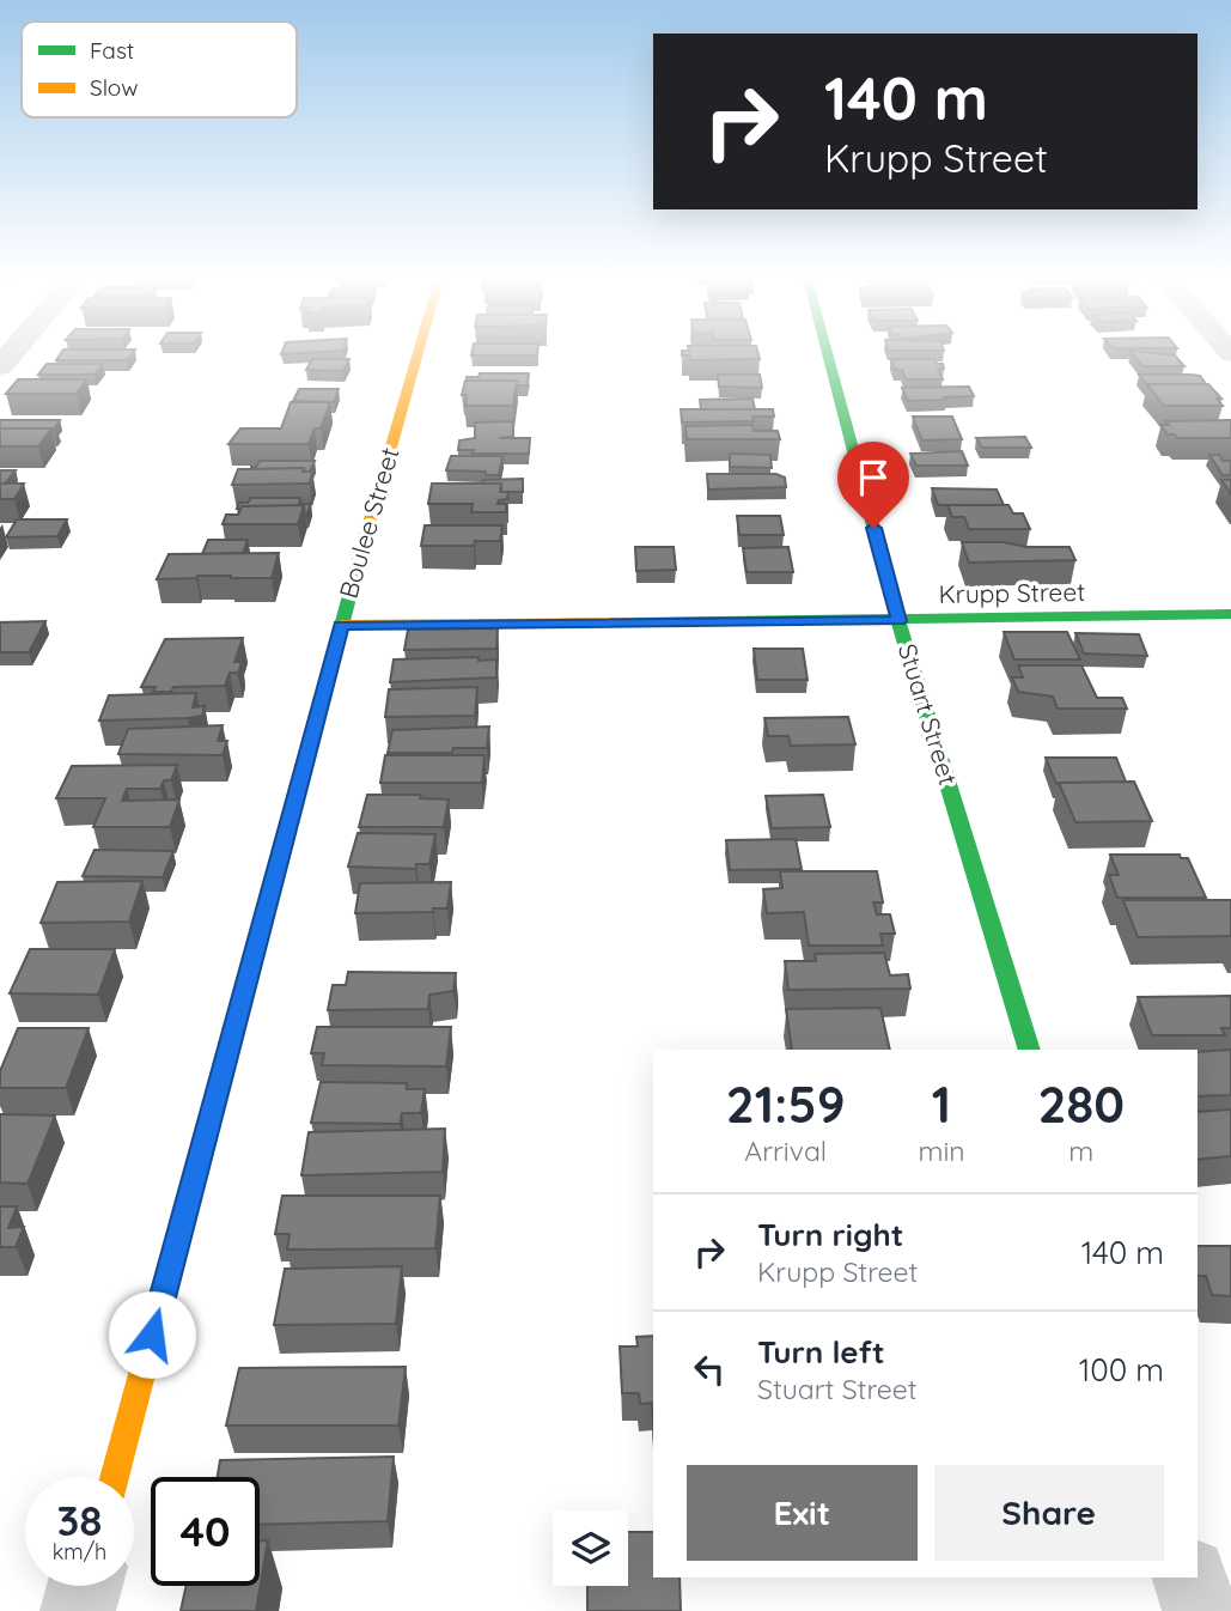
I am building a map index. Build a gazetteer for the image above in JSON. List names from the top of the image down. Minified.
{"streets":{"street":["Boulee Street","Krupp Street","Stuart Street"]},"crossings":[["Boulee Street","Krupp Street"],["Krupp Street","Stuart Street"]],"legend":["Fast","Slow"],"page":{"turn":["140 m","Krupp Street"],"eta":["21:59","Arrival","1","min","280","m"],"list":[{"name":"Turn right","note":"Krupp Street","value":"140 m"},{"name":"Turn left","note":"Stuart Street","value":"100 m"}],"buttons":["Exit","Share"],"speed":"38 km/h","limit":"40"}}
